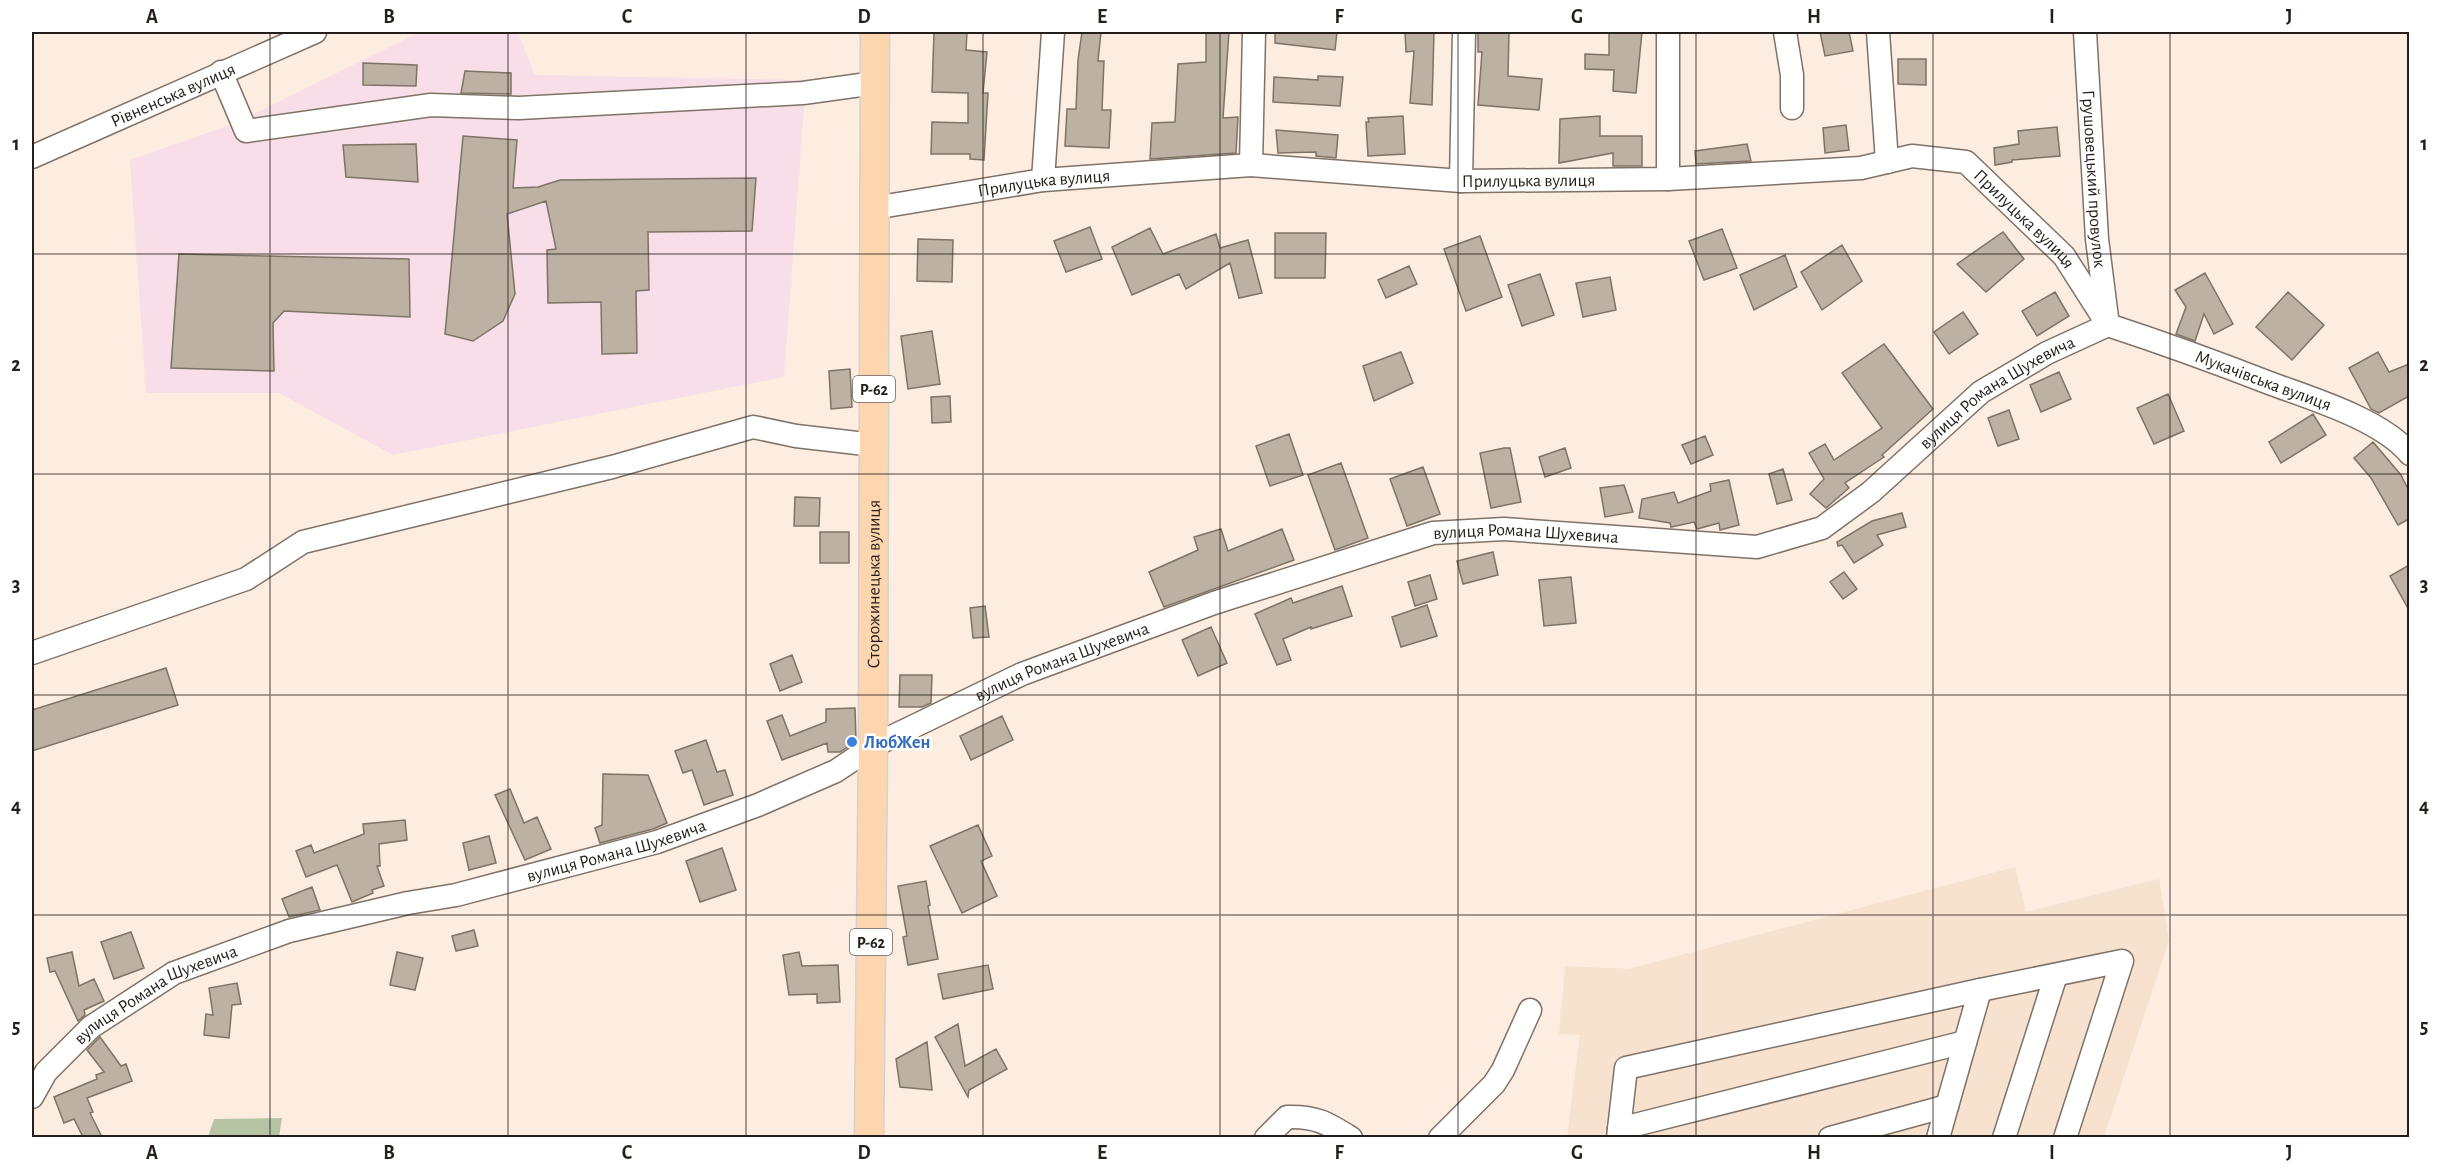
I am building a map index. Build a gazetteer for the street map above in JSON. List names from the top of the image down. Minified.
{"streets":{"main road":["Р-62","Сторожинецька вулиця"],"street":["Рівненська вулиця","Грушовецький провулок","Прилуцька вулиця","Мукачівська вулиця","вулиця Романа Шухевича"]},"crossings":[["Грушовецький провулок","Прилуцька вулиця"],["Грушовецький провулок","Мукачівська вулиця"],["Грушовецький провулок","вулиця Романа Шухевича"],["Прилуцька вулиця","Мукачівська вулиця"],["Прилуцька вулиця","вулиця Романа Шухевича"],["Прилуцька вулиця","Сторожинецька вулиця"],["Мукачівська вулиця","вулиця Романа Шухевича"],["вулиця Романа Шухевича","Сторожинецька вулиця"]],"places":["ЛюбЖен"],"grid":{"columns":["A","B","C","D","E","F","G","H","I","J"],"rows":["1","2","3","4","5"]}}
